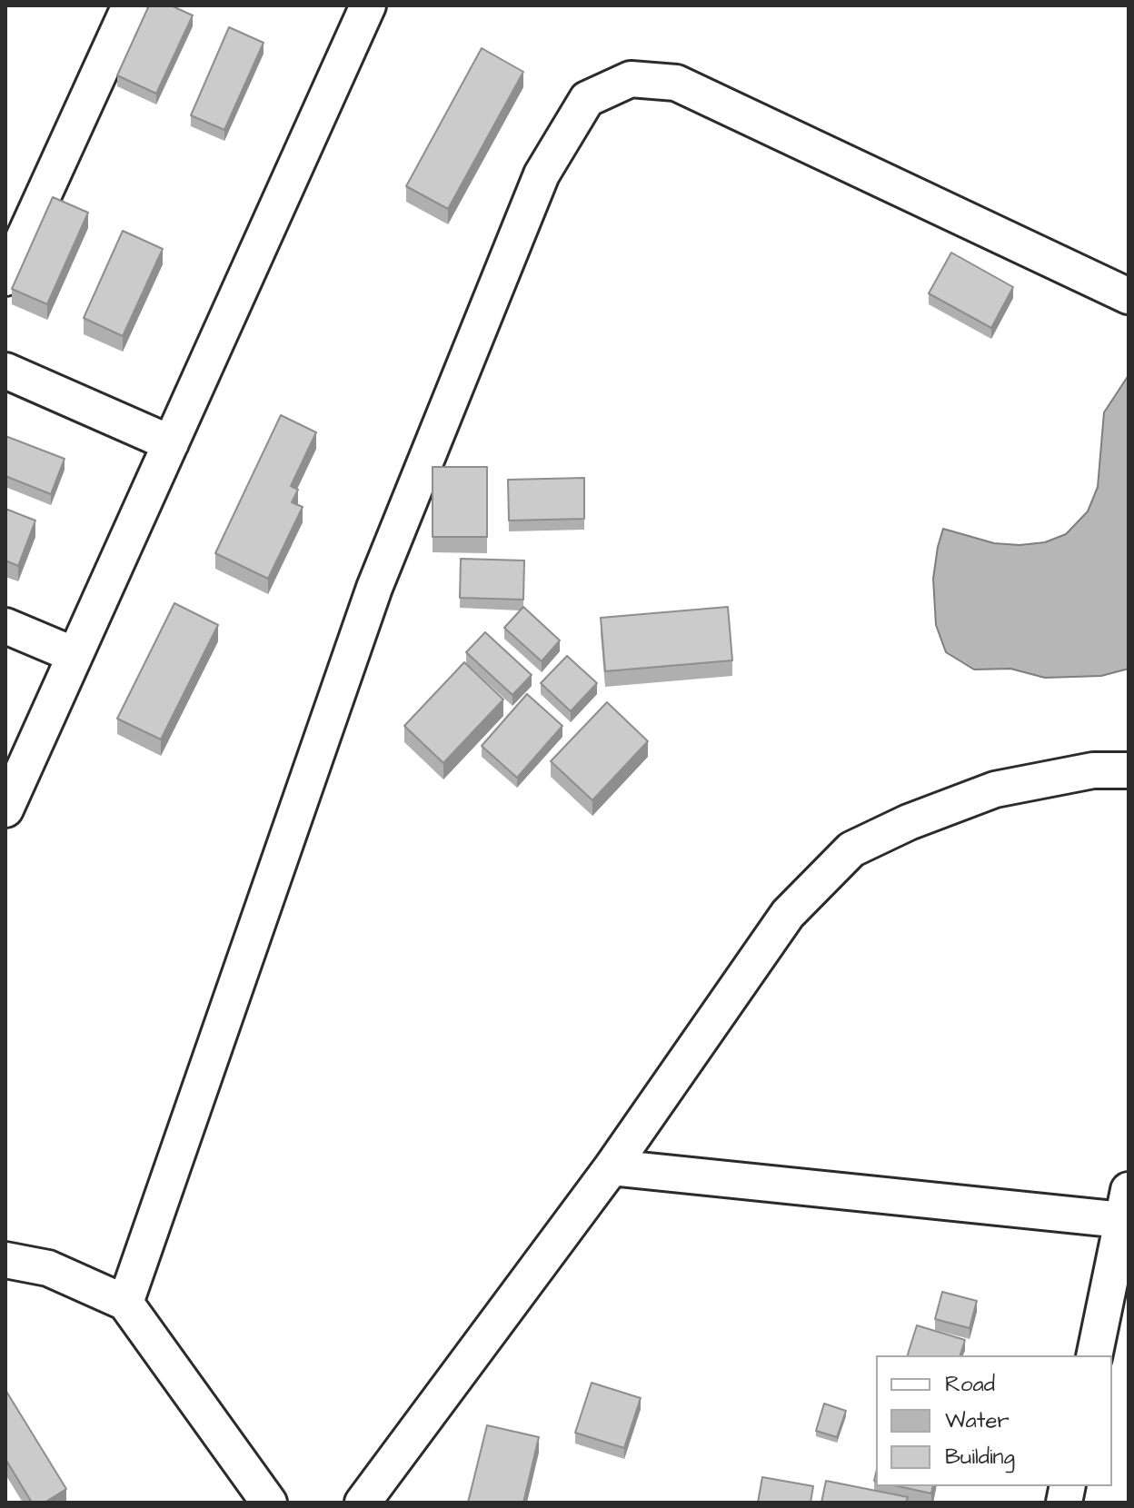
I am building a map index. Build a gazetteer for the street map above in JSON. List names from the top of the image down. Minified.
{"legend":["Road","Water","Building"]}
